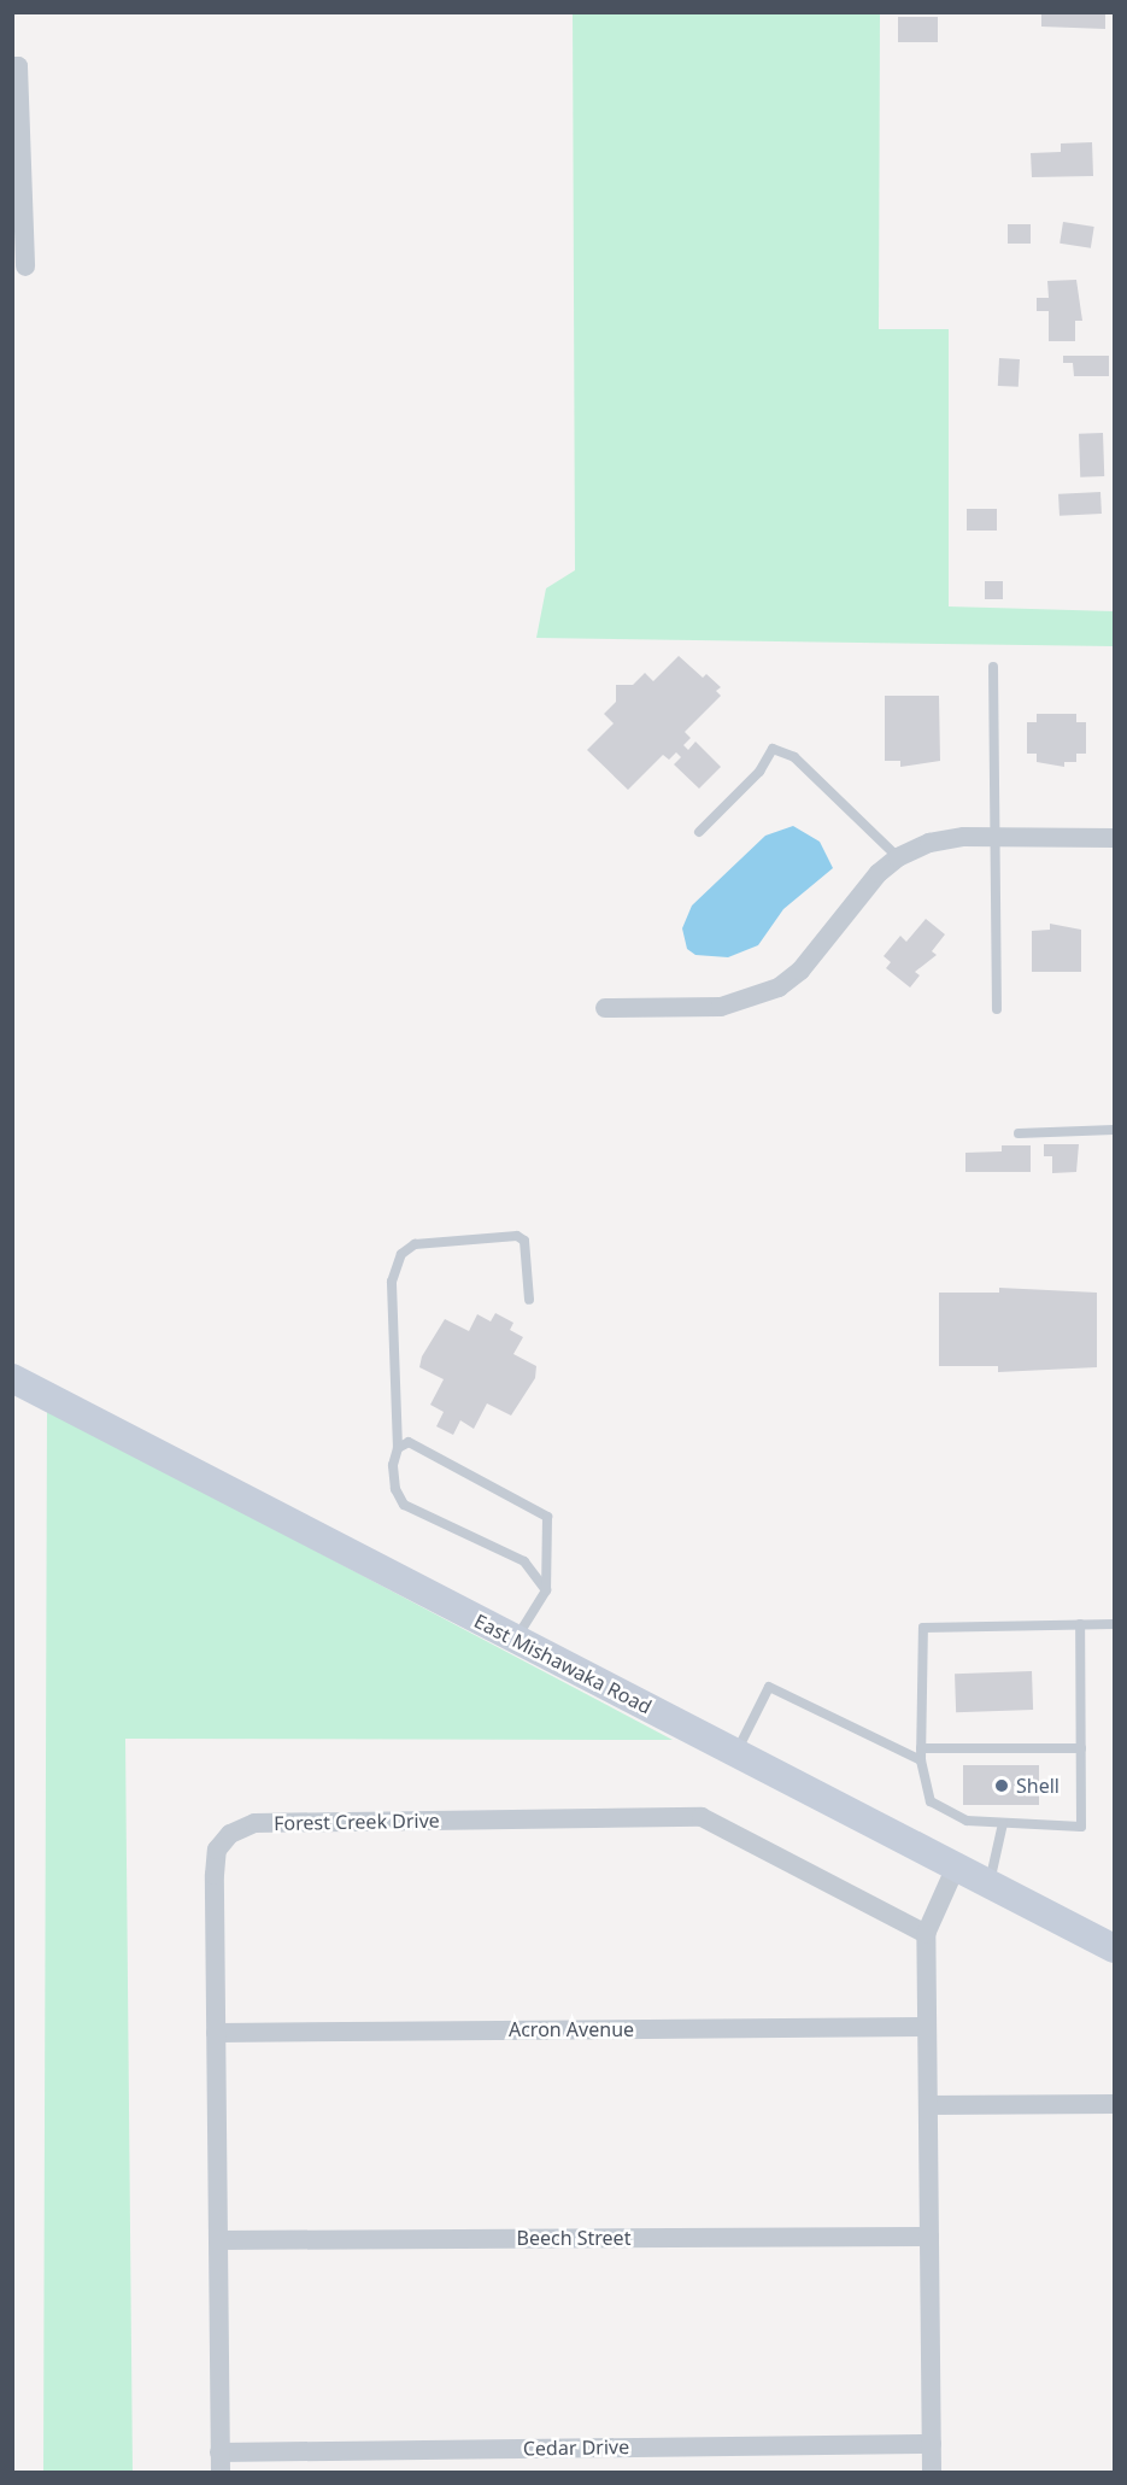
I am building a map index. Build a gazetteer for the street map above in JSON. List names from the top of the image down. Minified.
{"streets":{"main road":["East Mishawaka Road"],"street":["Forest Creek Drive","Acron Avenue","Beech Street","Cedar Drive"]},"crossings":[["Forest Creek Drive","Acron Avenue"],["Forest Creek Drive","Beech Street"],["Forest Creek Drive","Cedar Drive"]],"places":["Shell"]}
